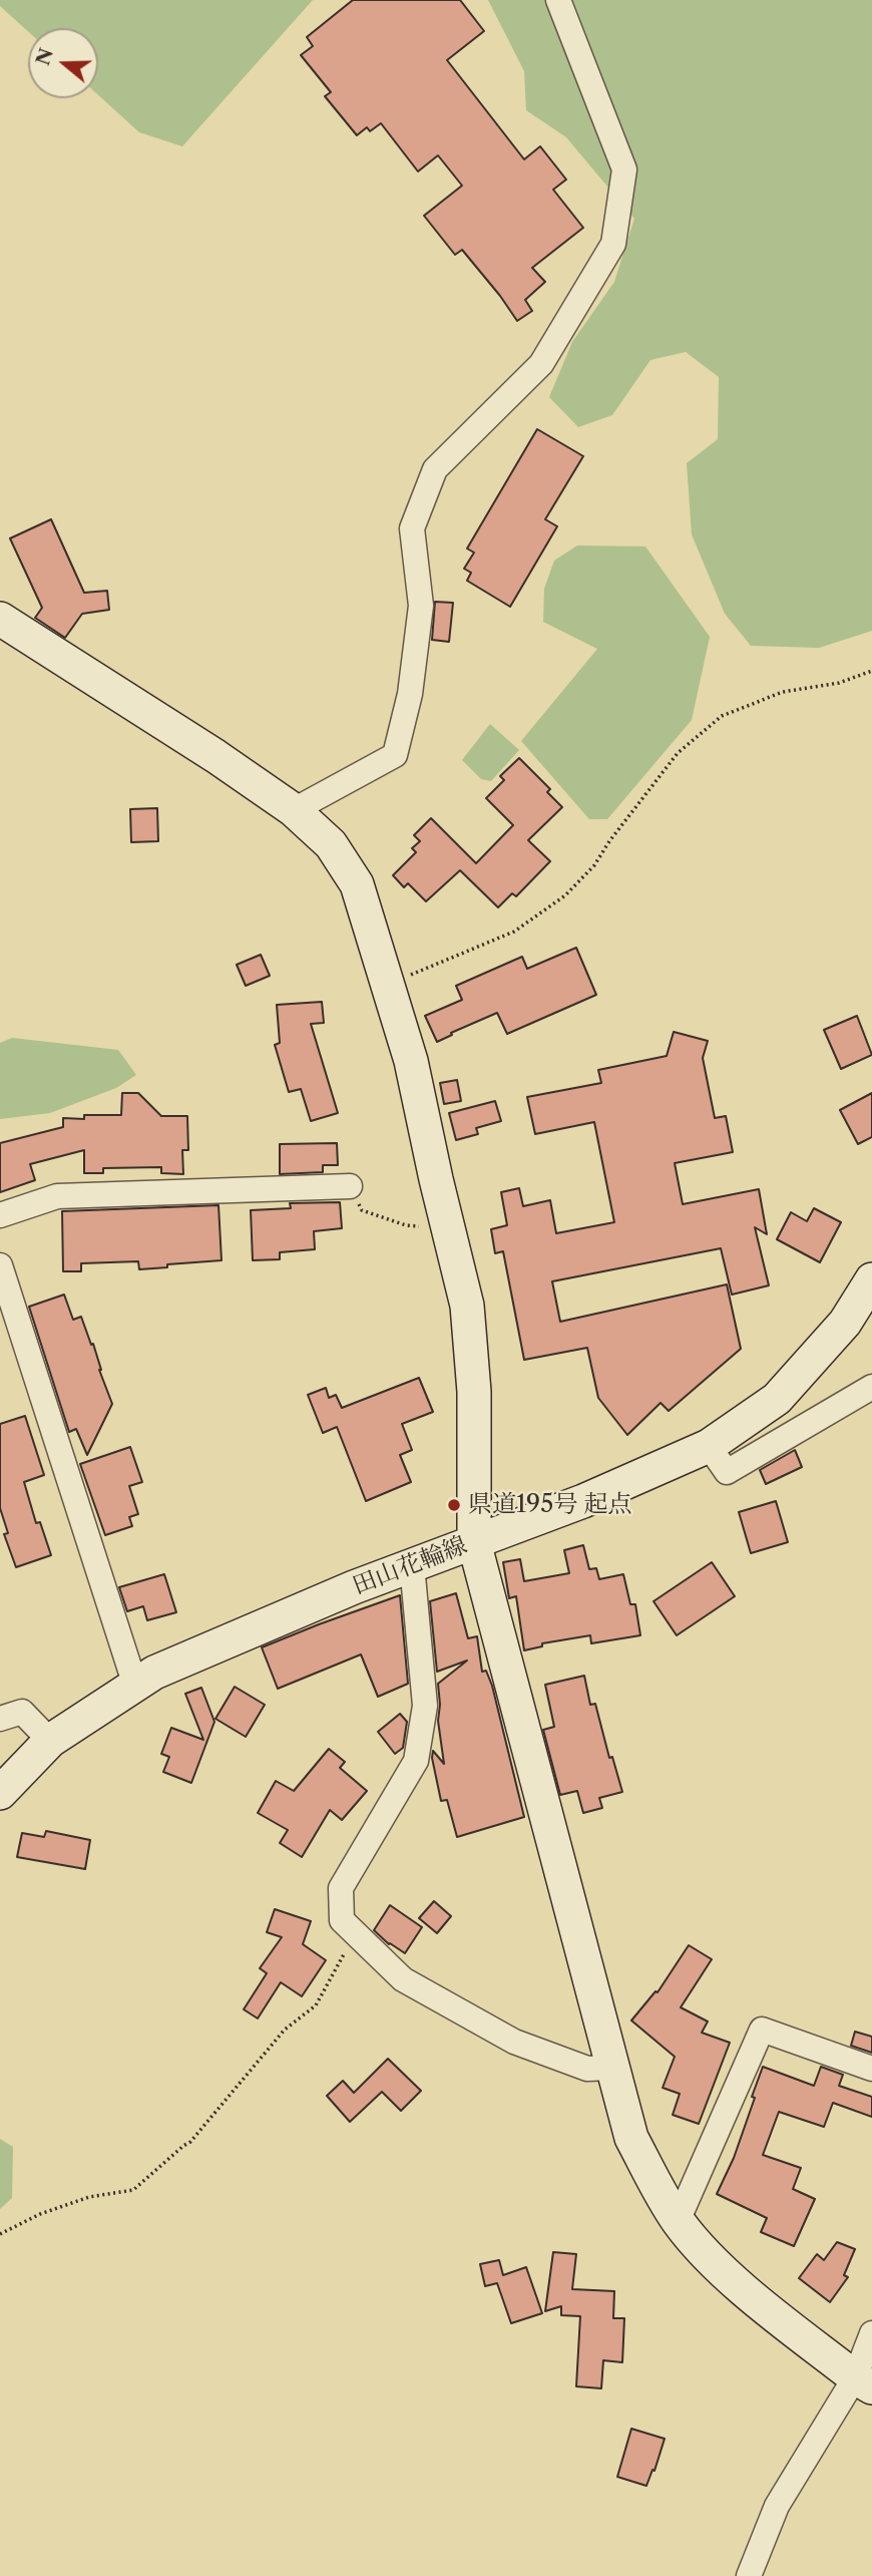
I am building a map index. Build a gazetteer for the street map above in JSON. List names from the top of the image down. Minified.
{"streets":{"street":["田山花輪線"]},"places":["県道195号 起点"],"north":"left"}
